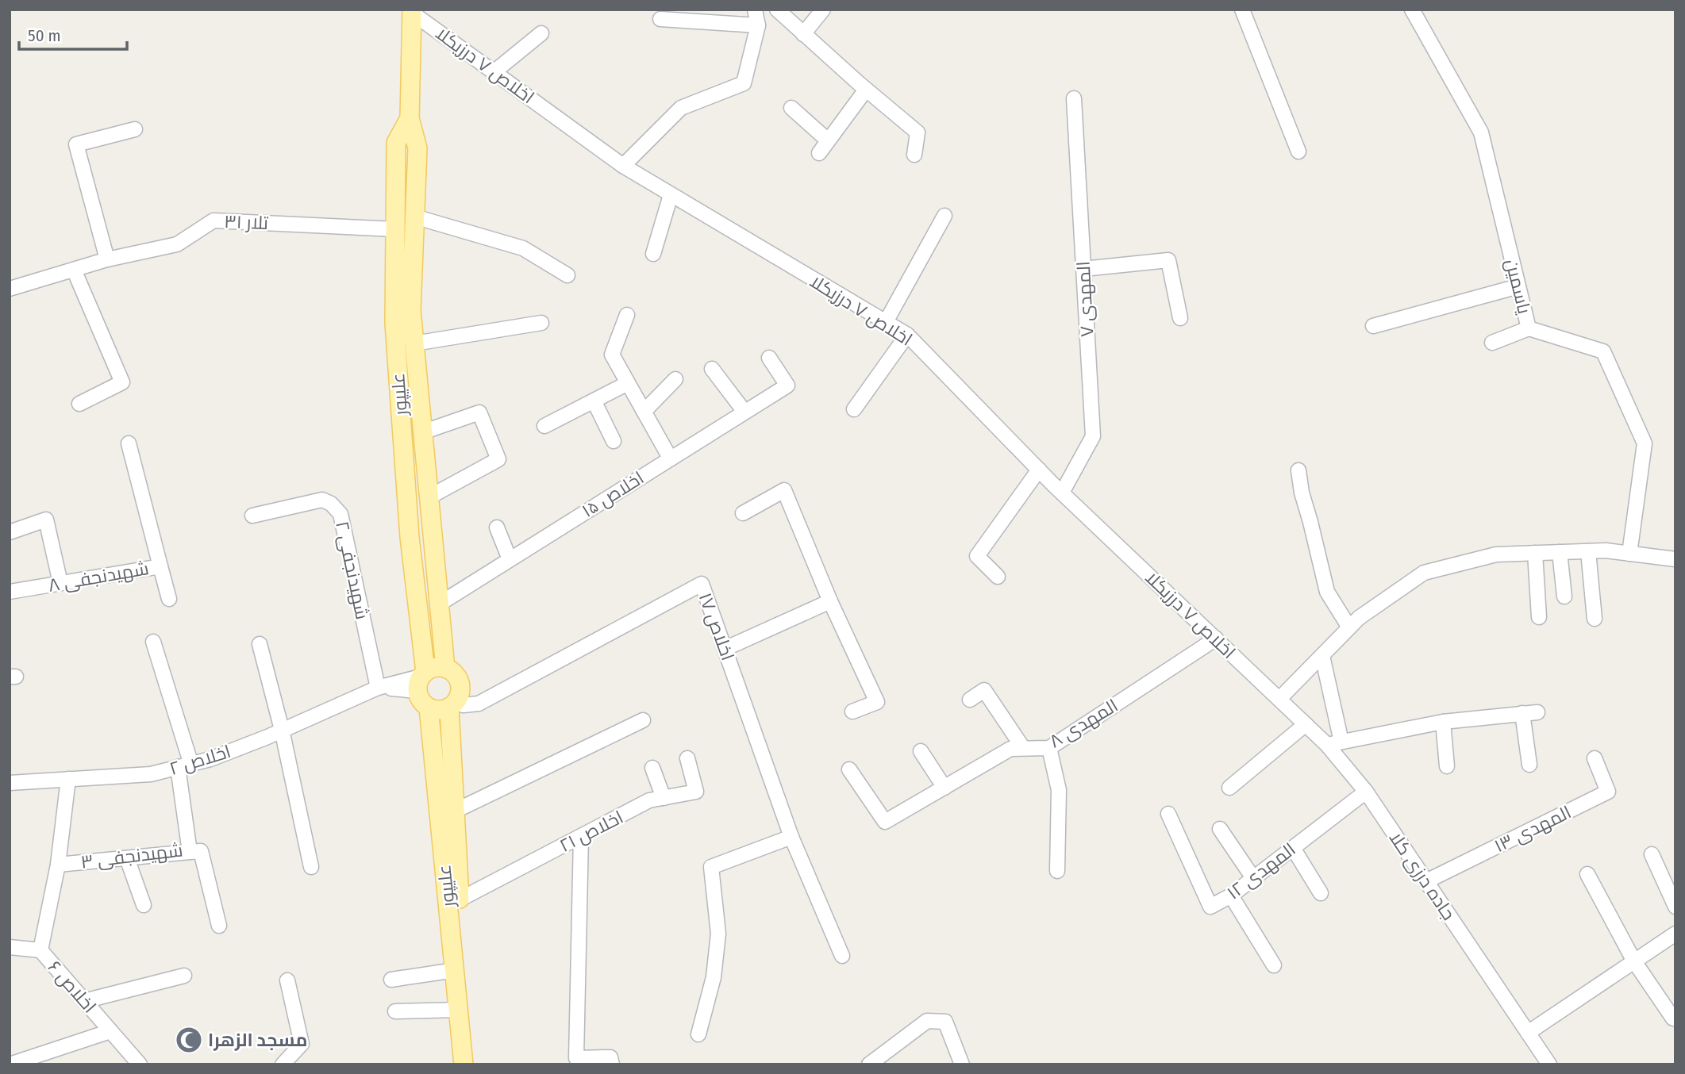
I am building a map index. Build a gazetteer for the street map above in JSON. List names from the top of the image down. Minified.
{"streets":{"main road":["علیپور"],"street":["اخلاص ۷ درزیکلا","تلار ۳۱","یاسمین","المهدی ۷","اخلاص ۱۵","شهیدنجفی ۲","شهیدنجفی ۸","اخلاص ۱۷","المهدی ۸","اخلاص ۲","المهدی ۱۳","اخلاص ۲۱","شهیدنجفی ۳","المهدی ۱۲","جاده درزی کلا","اخلاص ۶"]},"crossings":[["اخلاص ۷ درزیکلا","المهدی ۷"],["اخلاص ۷ درزیکلا","علیپور"],["اخلاص ۷ درزیکلا","المهدی ۸"],["اخلاص ۷ درزیکلا","جاده درزی کلا"],["تلار ۳۱","علیپور"],["علیپور","اخلاص ۱۵"],["علیپور","اخلاص ۱۷"],["علیپور","اخلاص ۲"],["علیپور","اخلاص ۲۱"],["شهیدنجفی ۲","اخلاص ۲"],["اخلاص ۱۷","اخلاص ۲"],["اخلاص ۲","شهیدنجفی ۳"],["اخلاص ۲","اخلاص ۶"],["المهدی ۱۳","جاده درزی کلا"],["شهیدنجفی ۳","اخلاص ۶"],["المهدی ۱۲","جاده درزی کلا"]],"places":{"mosque":["مسجد الزهرا"]},"scale_bar":"50 m"}
